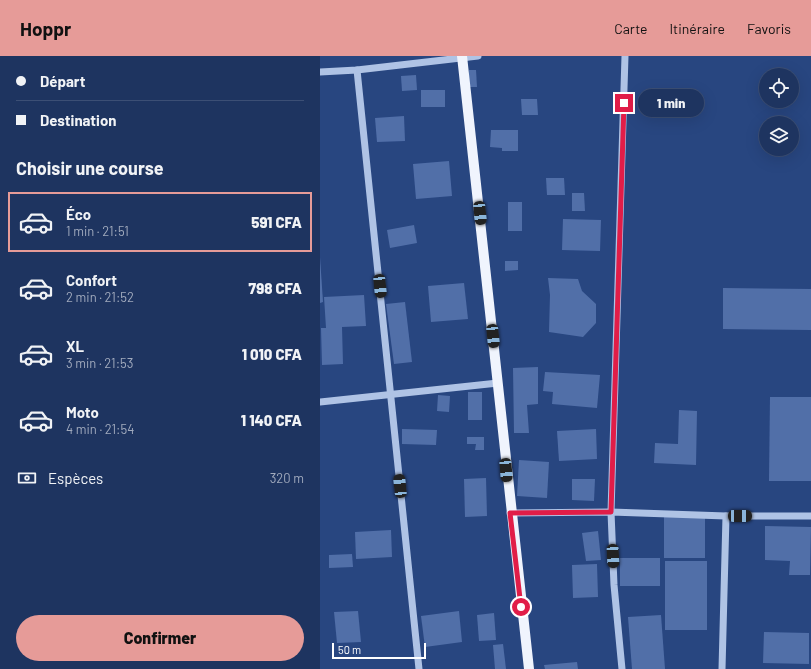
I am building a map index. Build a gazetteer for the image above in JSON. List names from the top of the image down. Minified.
{"scale_bar":"50 m","page":{"header":"Hoppr","nav":["Carte","Itinéraire","Favoris"],"banner":["Départ","Destination"],"bubble":"1 min","heading":"Choisir une course","list":[{"name":"Éco","note":"1 min · 21:51","value":"591 CFA"},{"name":"Confort","note":"2 min · 21:52","value":"798 CFA"},{"name":"XL","note":"3 min · 21:53","value":"1 010 CFA"},{"name":"Moto","note":"4 min · 21:54","value":"1 140 CFA"}],"pay":["Espèces","320 m"],"buttons":"Confirmer","scale":"50 m"}}
